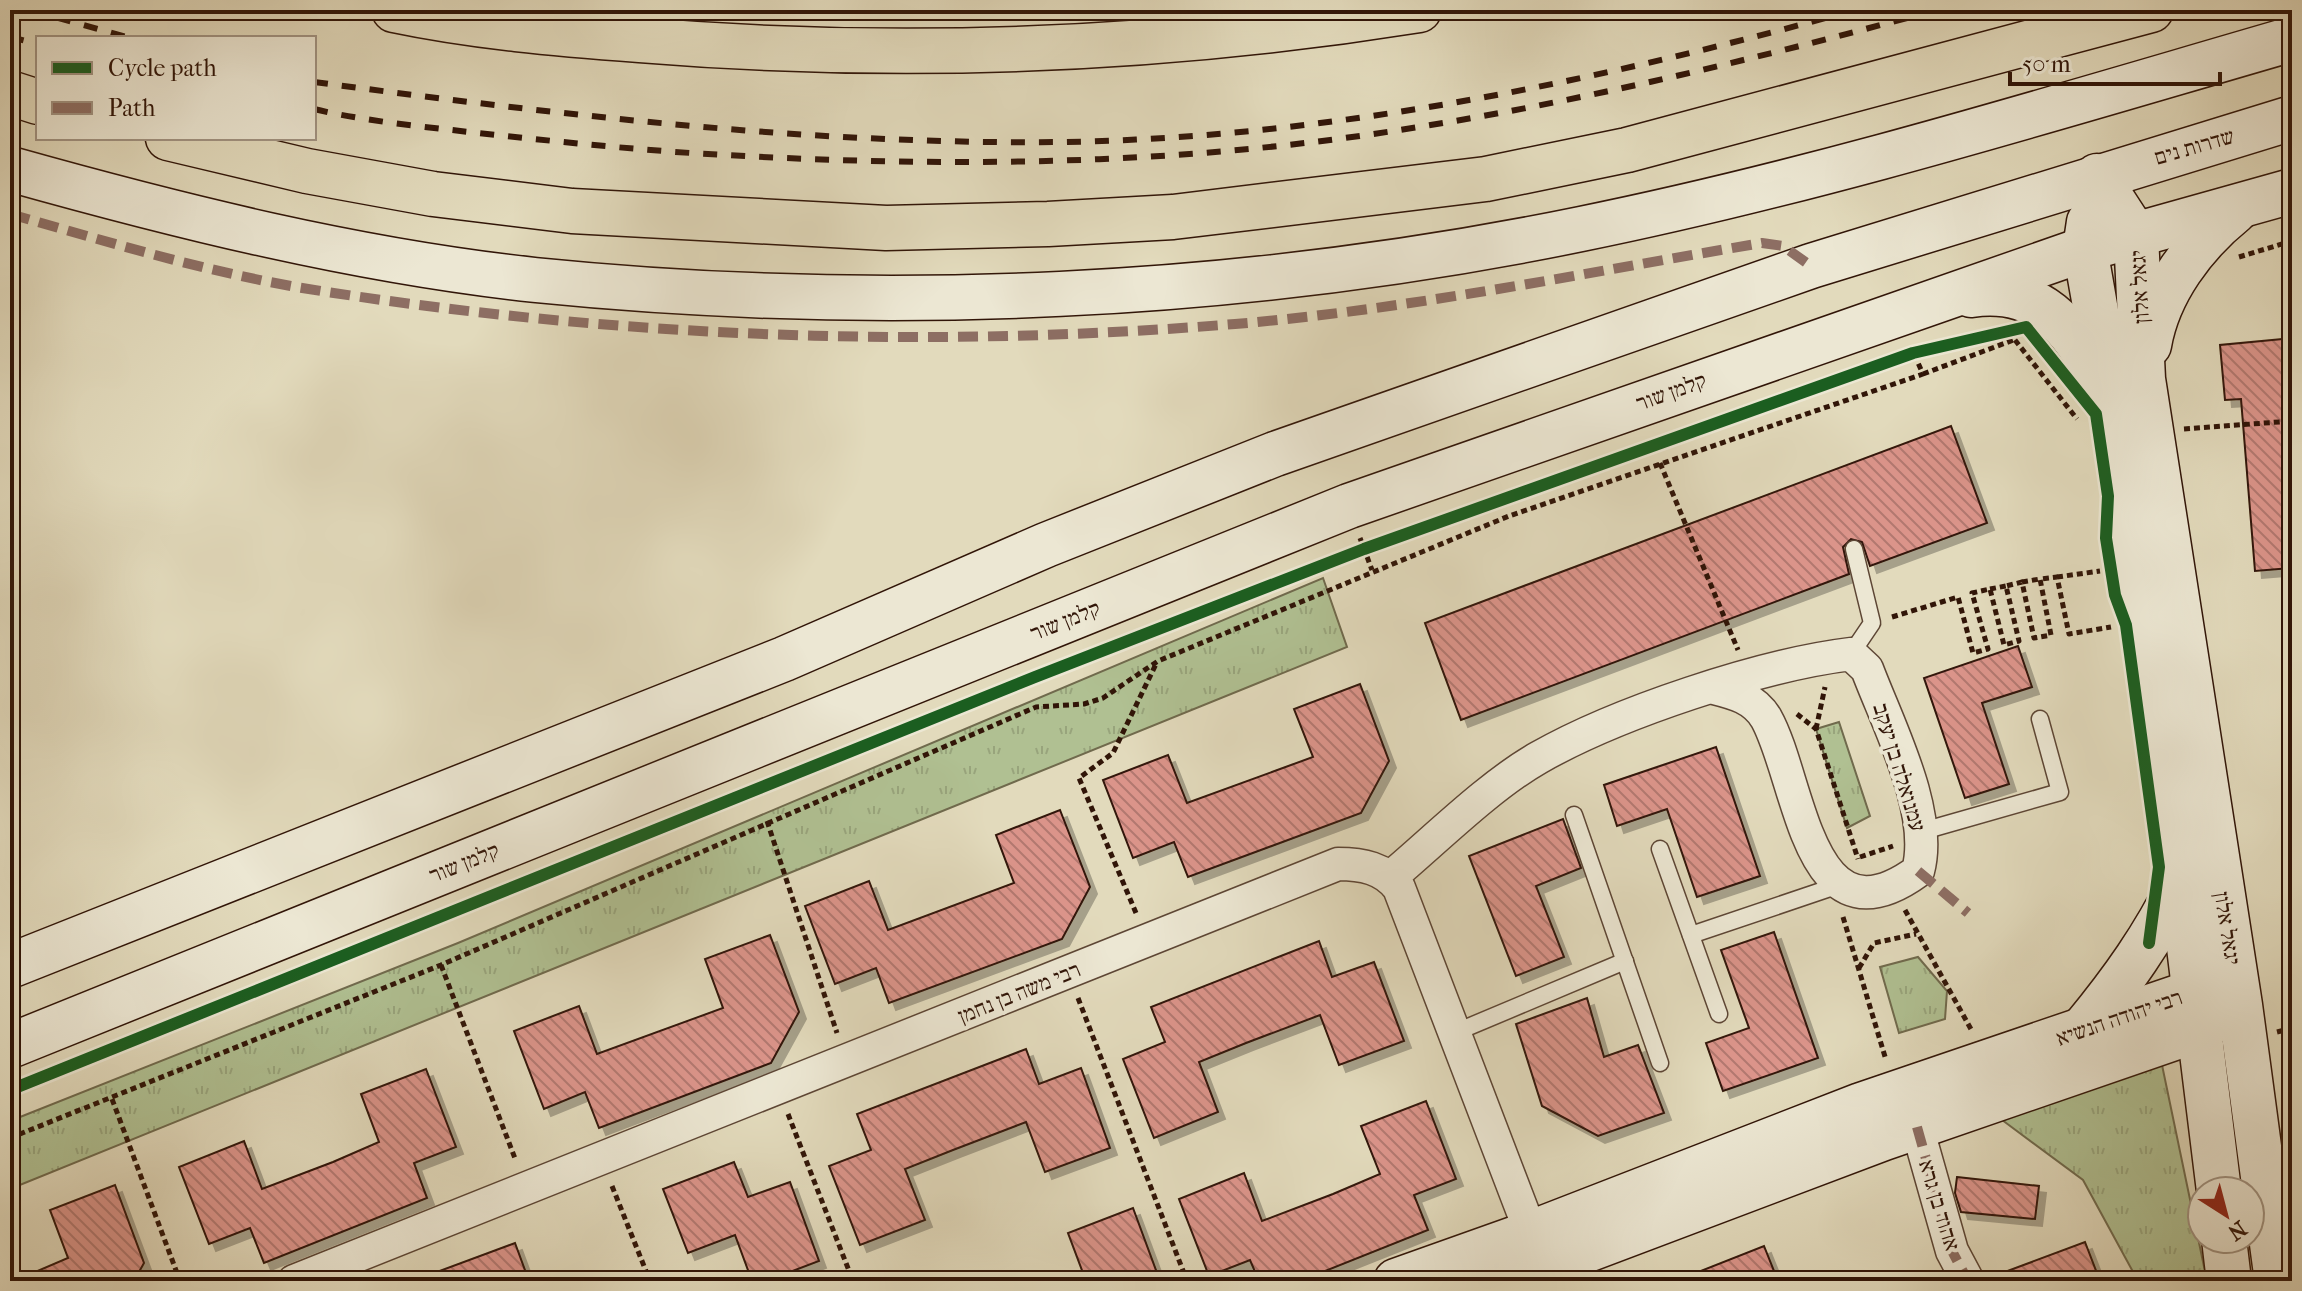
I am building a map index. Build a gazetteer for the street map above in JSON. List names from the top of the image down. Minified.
{"streets":{"main road":["שדרות נים","יגאל אלון","קלמן שור","רבי יהודה הנשיא"],"street":["עמנואלה בן יעקב","רבי משה בן נחמן","אהוד בן גרא"]},"crossings":[["שדרות נים","יגאל אלון"],["יגאל אלון","קלמן שור"],["יגאל אלון","רבי יהודה הנשיא"],["רבי יהודה הנשיא","אהוד בן גרא"]],"legend":["Cycle path","Path"],"scale_bar":"50 m","north":"bottom right"}
